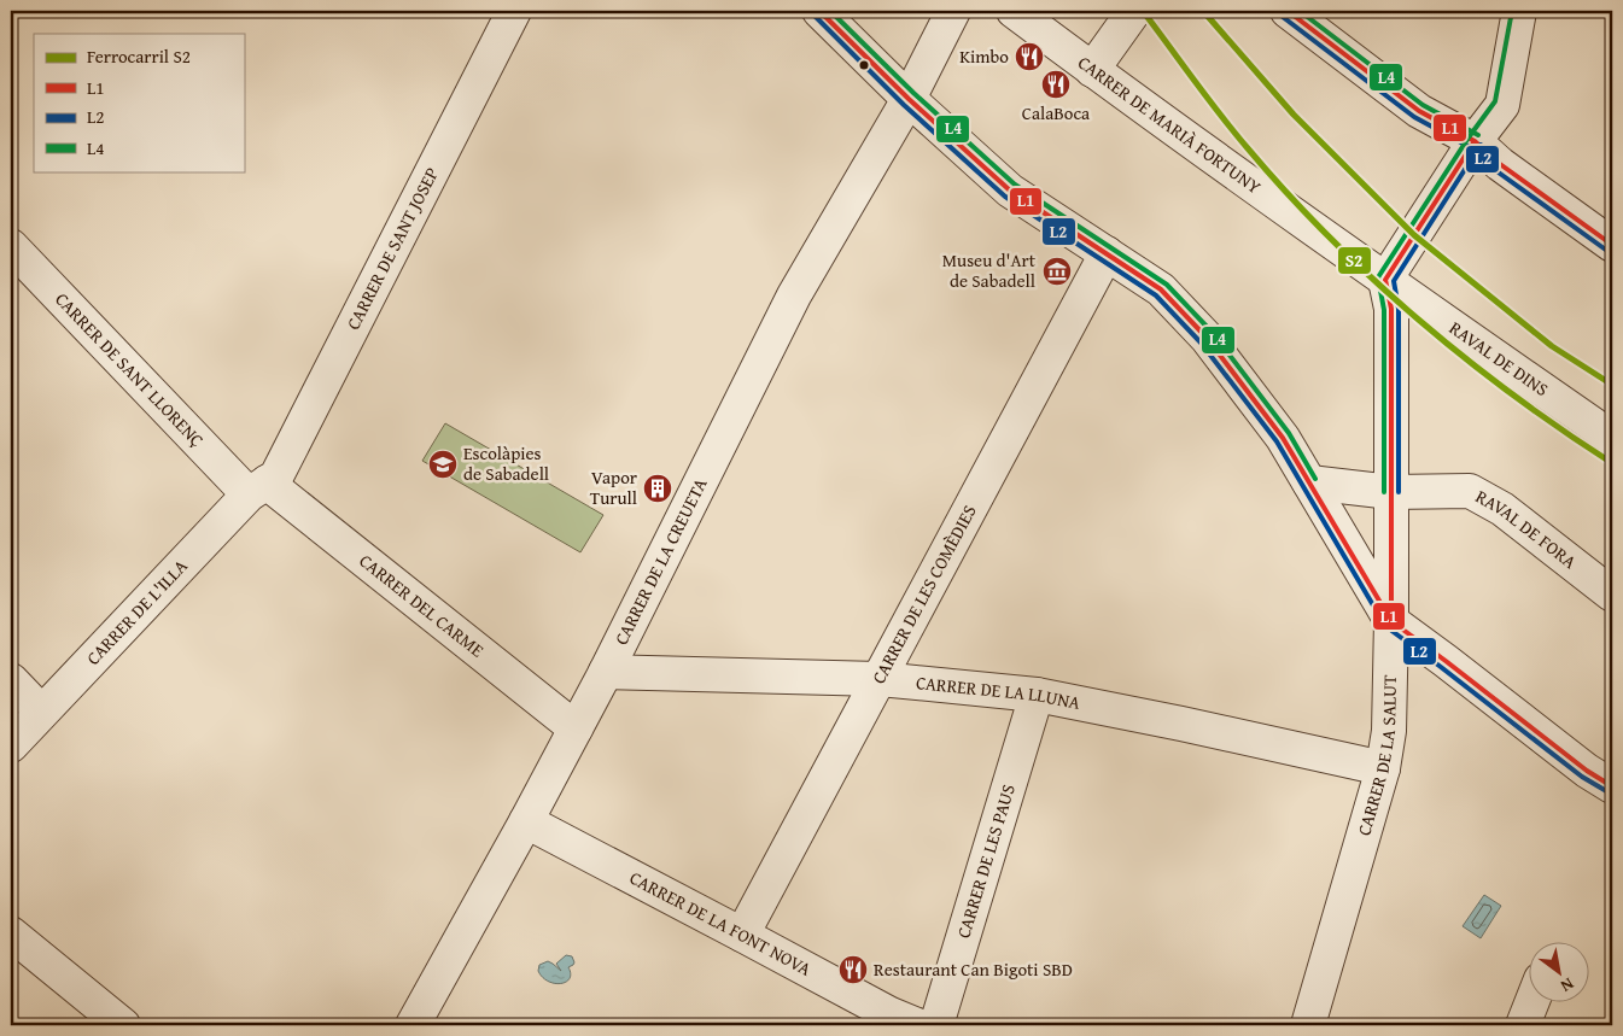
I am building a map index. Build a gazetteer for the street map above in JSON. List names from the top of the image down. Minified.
{"streets":{"street":["CARRER DE MARIÀ FORTUNY","CARRER DE SANT JOSEP","RAVAL DE DINS","CARRER DE SANT LLORENÇ","RAVAL DE FORA","CARRER DE LA CREUETA","CARRER DE LES COMÈDIES","CARRER DEL CARME","CARRER DE L'ILLA","CARRER DE LA LLUNA","CARRER DE LA SALUT","CARRER DE LES PAUS","CARRER DE LA FONT NOVA"]},"crossings":[["CARRER DE MARIÀ FORTUNY","RAVAL DE DINS"],["CARRER DE MARIÀ FORTUNY","CARRER DE LA SALUT"],["CARRER DE SANT JOSEP","CARRER DE SANT LLORENÇ"],["CARRER DE SANT JOSEP","CARRER DEL CARME"],["CARRER DE SANT JOSEP","CARRER DE L'ILLA"],["RAVAL DE DINS","CARRER DE LA SALUT"],["CARRER DE SANT LLORENÇ","CARRER DEL CARME"],["CARRER DE SANT LLORENÇ","CARRER DE L'ILLA"],["RAVAL DE FORA","CARRER DE LA SALUT"],["CARRER DE LA CREUETA","CARRER DEL CARME"],["CARRER DE LA CREUETA","CARRER DE LA LLUNA"],["CARRER DE LA CREUETA","CARRER DE LA FONT NOVA"],["CARRER DE LES COMÈDIES","CARRER DE LA LLUNA"],["CARRER DE LES COMÈDIES","CARRER DE LA FONT NOVA"],["CARRER DEL CARME","CARRER DE L'ILLA"],["CARRER DE LA LLUNA","CARRER DE LA SALUT"],["CARRER DE LA LLUNA","CARRER DE LES PAUS"]],"places":{"restaurant":["Kimbo","CalaBoca","Restaurant Can Bigoti SBD"],"museum":["Museu d'Art de Sabadell"],"school or university":["Escolàpies de Sabadell"],"building":["Vapor Turull"]},"lines":["rail line S2","transit line L1","transit line L4","transit line L2"],"legend":["Ferrocarril S2","L1","L2","L4"],"north":"bottom right"}
